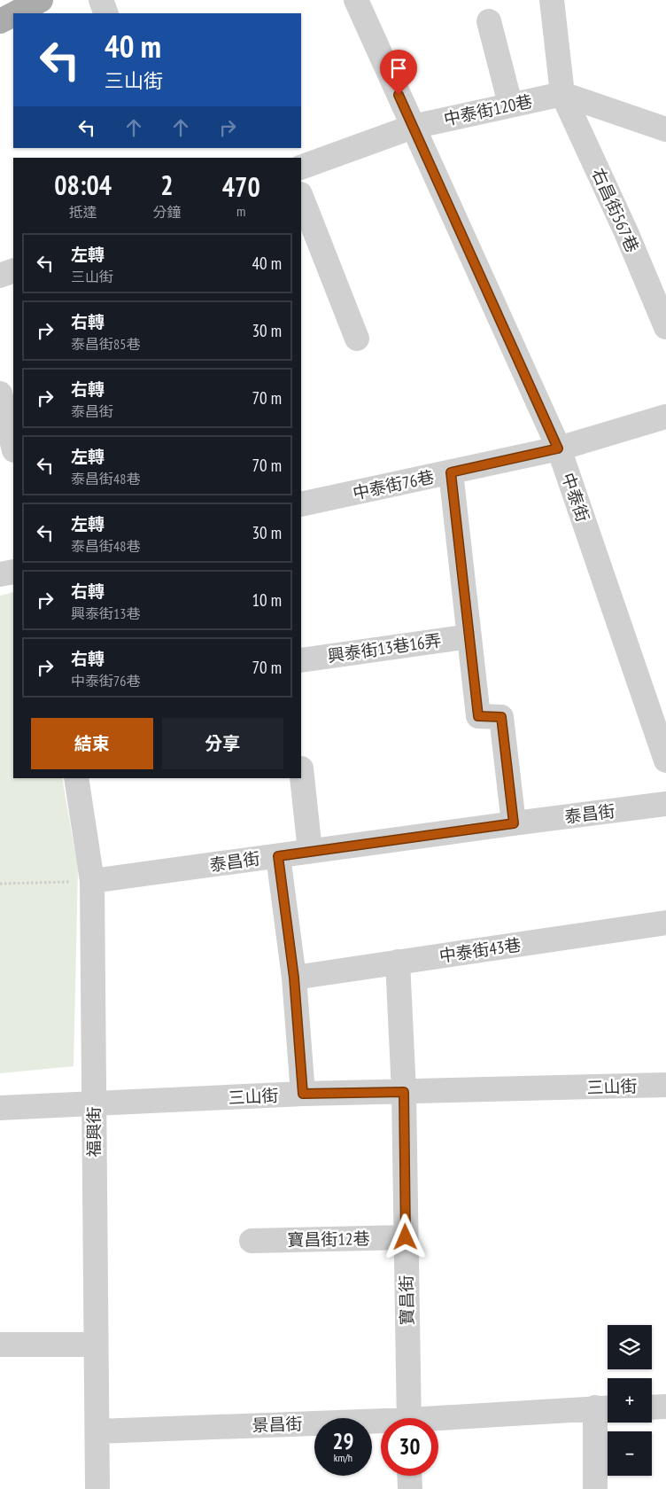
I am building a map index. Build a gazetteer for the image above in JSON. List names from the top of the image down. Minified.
{"streets":{"street":["中泰街120巷","右昌街567巷","中泰街76巷","中泰街","興泰街13巷16弄","泰昌街","中泰街43巷","三山街","福興街","寶昌街12巷","寶昌街","景昌街"]},"crossings":[["中泰街120巷","右昌街567巷"],["中泰街120巷","中泰街"],["中泰街76巷","中泰街"],["泰昌街","福興街"],["中泰街43巷","寶昌街"],["三山街","福興街"],["三山街","寶昌街"],["福興街","景昌街"],["寶昌街12巷","寶昌街"]],"page":{"turn":["40 m","三山街"],"eta":["08:04","抵達","2","分鐘","470","m"],"list":[{"name":"左轉","note":"三山街","value":"40 m"},{"name":"右轉","note":"泰昌街85巷","value":"30 m"},{"name":"右轉","note":"泰昌街","value":"70 m"},{"name":"左轉","note":"泰昌街48巷","value":"70 m"},{"name":"左轉","note":"泰昌街48巷","value":"30 m"},{"name":"右轉","note":"興泰街13巷","value":"10 m"},{"name":"右轉","note":"中泰街76巷","value":"70 m"}],"buttons":["結束","分享"],"map_buttons":["+","−"],"speed":"29 km/h","limit":"30"}}
